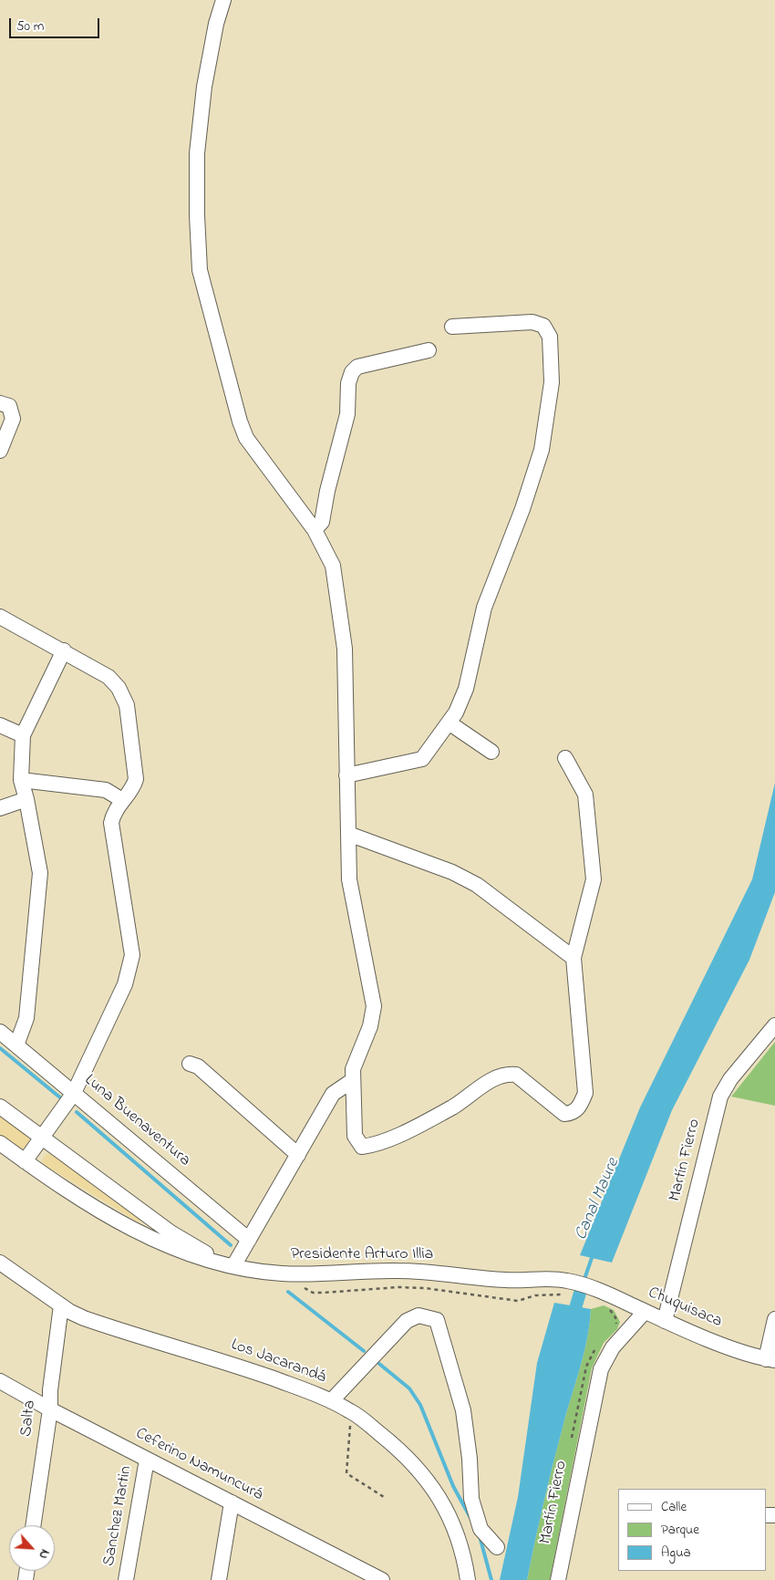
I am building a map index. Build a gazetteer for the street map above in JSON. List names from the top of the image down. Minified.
{"streets":{"street":["Luna Buenaventura","Martín Fierro","Presidente Arturo Illia","Chuquisaca","Los Jacarandá","Salta","Ceferino Namuncurá","Sanchez Martin"]},"crossings":[["Martín Fierro","Chuquisaca"],["Presidente Arturo Illia","Chuquisaca"],["Los Jacarandá","Salta"],["Salta","Ceferino Namuncurá"],["Ceferino Namuncurá","Sanchez Martin"]],"water":["Canal Maure"],"legend":["Calle","Parque","Agua"],"scale_bar":"50 m","north":"bottom right"}
